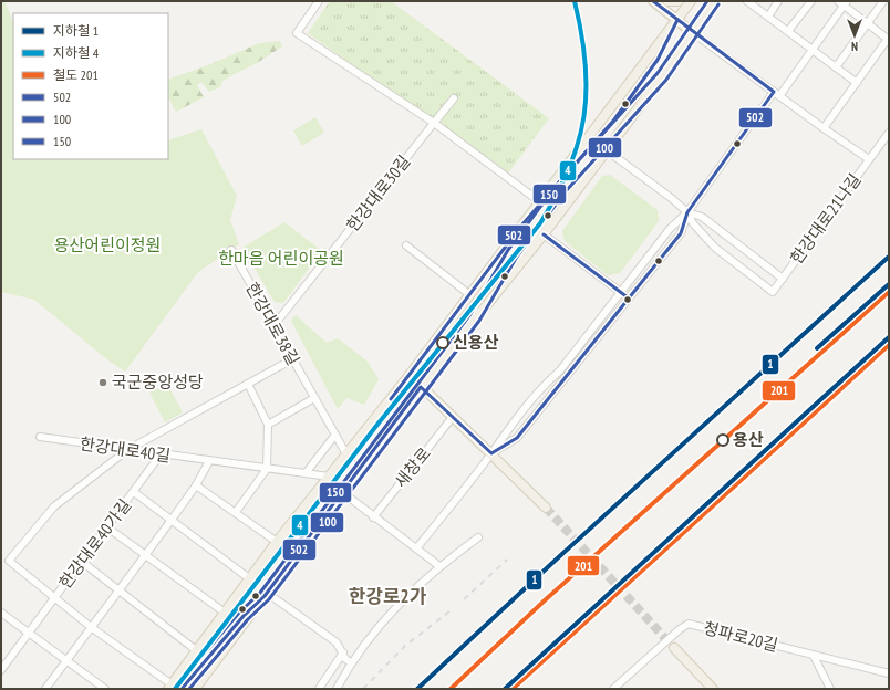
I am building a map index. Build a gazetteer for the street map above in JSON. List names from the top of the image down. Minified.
{"streets":{"street":["한강대로30길","한강대로21나길","한강대로38길","한강대로40길","새창로","한강대로40가길","청파로20길"]},"crossings":[["한강대로30길","한강대로38길"],["한강대로40길","한강대로40가길"]],"districts":["한강로2가"],"parks":["용산어린이정원","한마음 어린이공원"],"places":["신용산","국군중앙성당","용산"],"lines":["metro line 4","transit line 502","transit line 150","transit line 100","metro line 1","rail line 201"],"legend":["지하철 1","지하철 4","철도 201","502","100","150"],"north":"bottom"}
